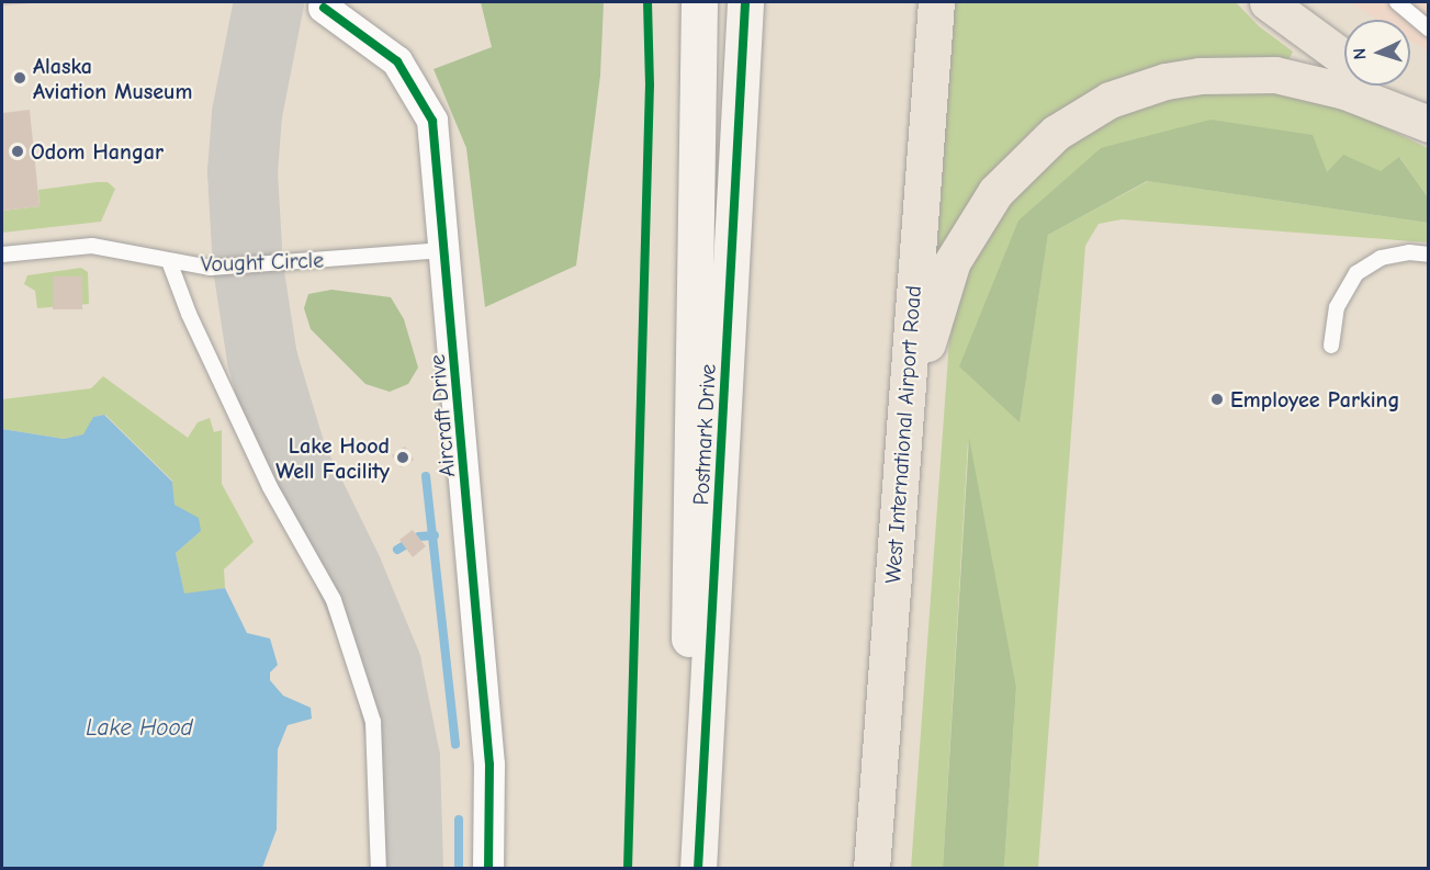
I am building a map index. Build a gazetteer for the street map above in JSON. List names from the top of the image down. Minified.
{"streets":{"main road":["West International Airport Road"],"street":["Aircraft Drive","Postmark Drive"],"lane":["Vought Circle"]},"crossings":[["Vought Circle","Aircraft Drive"]],"water":["Lake Hood"],"places":["Alaska Aviation Museum","Odom Hangar","Employee Parking","Lake Hood Well Facility"],"north":"left"}
